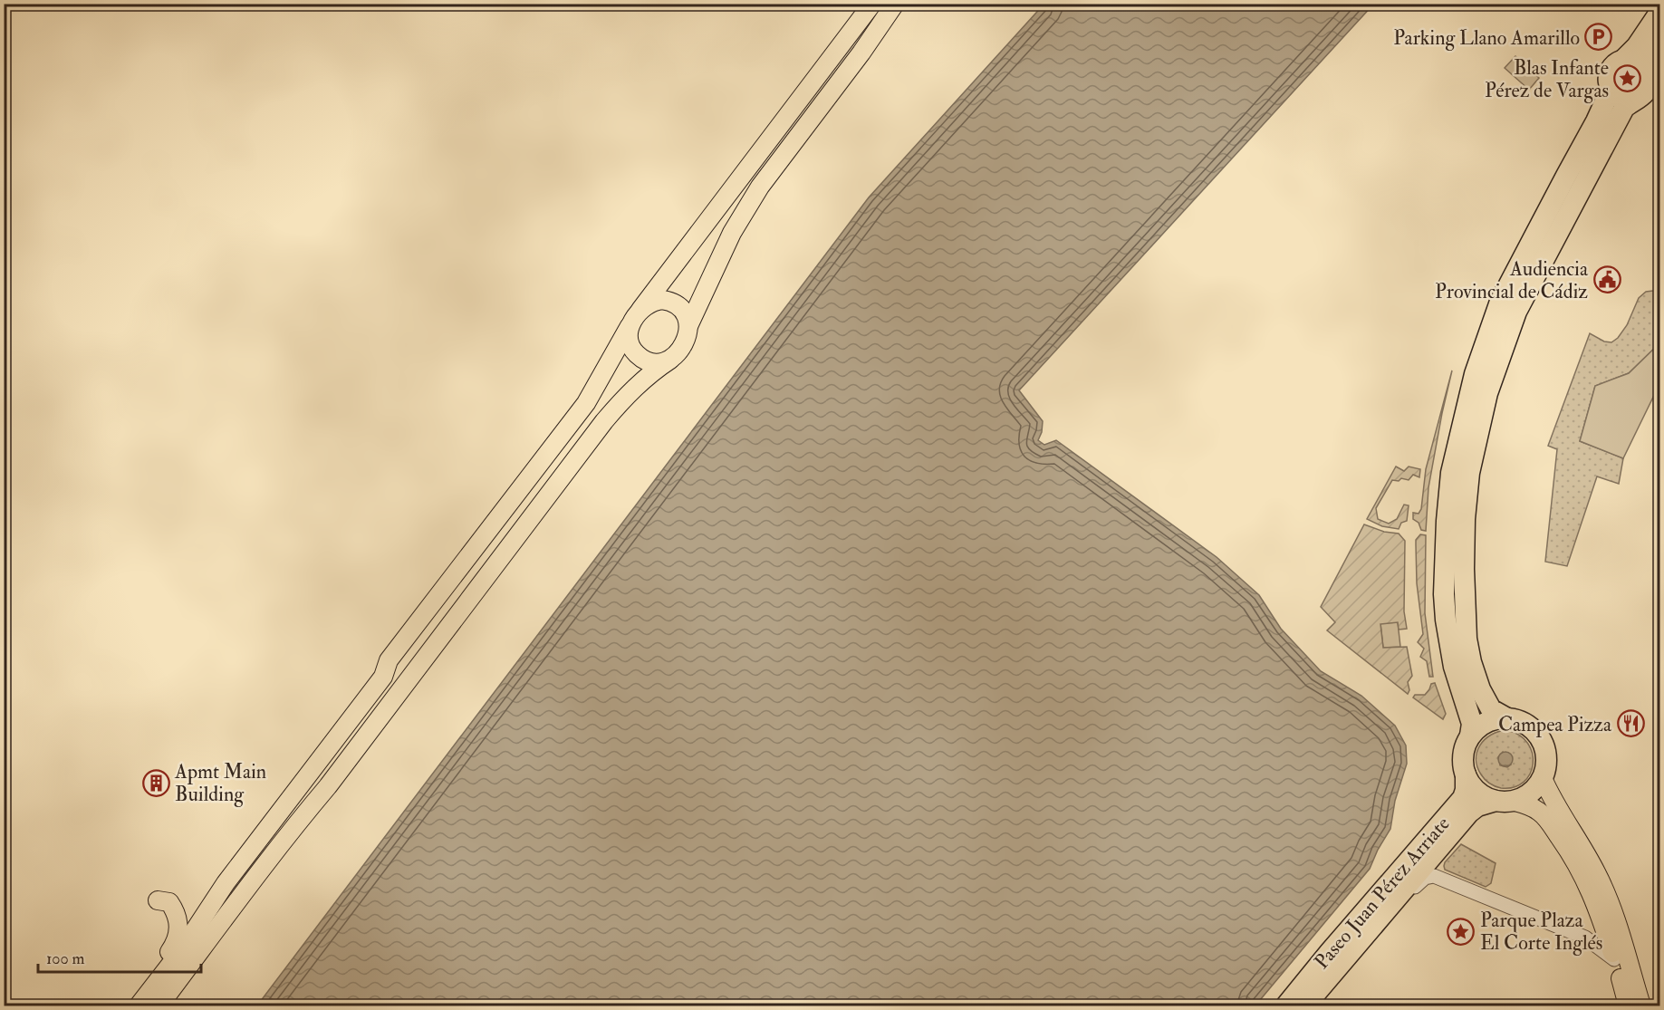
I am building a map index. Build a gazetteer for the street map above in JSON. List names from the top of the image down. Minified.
{"streets":{"highway":["Paseo Juan Pérez Arriate"]},"places":{"parking":["Parking Llano Amarillo"],"place":["Blas Infante Pérez de Vargas","Parque Plaza El Corte Inglés"],"public building":["Audiencia Provincial de Cádiz"],"restaurant":["Campea Pizza"],"building":["Apmt Main Building"]},"scale_bar":"100 m"}
